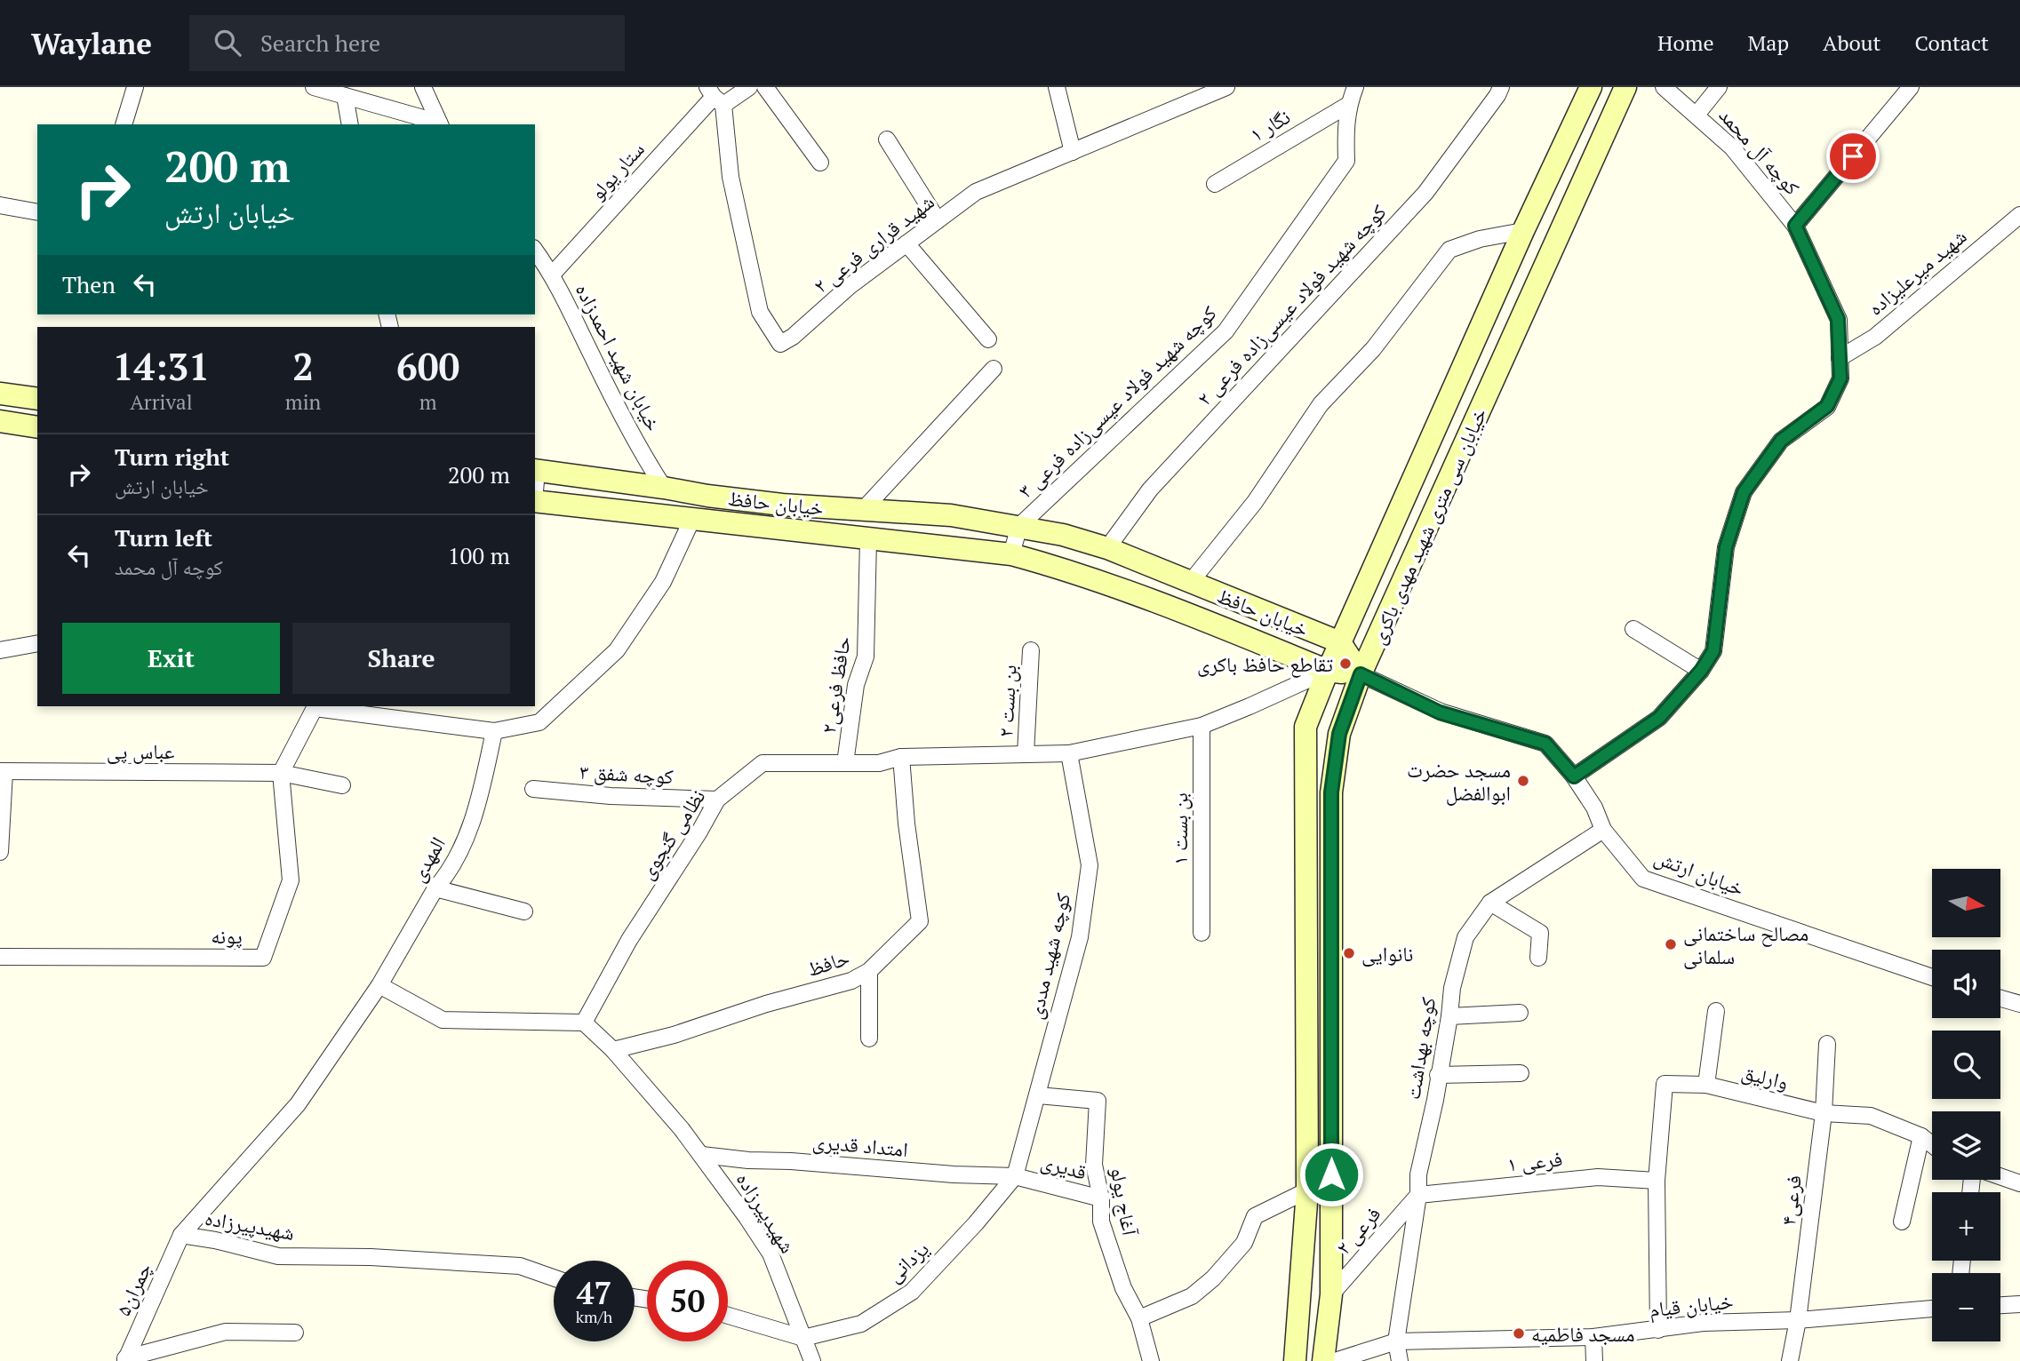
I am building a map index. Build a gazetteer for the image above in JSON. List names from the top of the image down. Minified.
{"streets":{"main road":["خیابان حافظ","خیابان سی متری شهید مهدی باکری"],"street":["نگار ۱","کوچه آل محمد","ستار یولو","شهید قراری فرعی ۲","شهید میرعلیزاده","کوچه شهید فولاد عیسی‌زاده فرعی ۲","خیابان شهید احمدزاده","کوچه شهید فولاد عیسی‌زاده فرعی ۳","حافظ فرعی۲","بن بست ۲","عباس پی","کوچه شفق ۳","بن بست ۱","نظامی گنجوی","المهدی","خیابان ارتش","پونه","کوچه شهید مددی","حافظ","کوچه بهداشت","وارلیق","امتداد قدیری","فرعی ۱","قدیری","فرعی۴","آغاج یولو","شهیدپیرزاده","فرعی ۲","یزدانی","چمران۵","خیابان قیام"]},"crossings":[["نگار ۱","کوچه شهید فولاد عیسی‌زاده فرعی ۳"],["کوچه آل محمد","شهید میرعلیزاده"],["کوچه آل محمد","خیابان ارتش"],["ستار یولو","شهید قراری فرعی ۲"],["ستار یولو","خیابان شهید احمدزاده"],["کوچه شهید فولاد عیسی‌زاده فرعی ۲","خیابان حافظ"],["خیابان شهید احمدزاده","خیابان حافظ"],["کوچه شهید فولاد عیسی‌زاده فرعی ۳","خیابان حافظ"],["خیابان حافظ","خیابان سی متری شهید مهدی باکری"],["خیابان حافظ","حافظ فرعی۲"],["خیابان حافظ","خیابان ارتش"],["خیابان سی متری شهید مهدی باکری","خیابان ارتش"],["خیابان سی متری شهید مهدی باکری","فرعی ۲"],["حافظ فرعی۲","نظامی گنجوی"],["بن بست ۲","نظامی گنجوی"],["عباس پی","پونه"],["کوچه شفق ۳","نظامی گنجوی"],["نظامی گنجوی","کوچه شهید مددی"],["نظامی گنجوی","حافظ"],["المهدی","شهیدپیرزاده"],["المهدی","چمران۵"],["خیابان ارتش","کوچه بهداشت"],["کوچه شهید مددی","امتداد قدیری"],["کوچه شهید مددی","قدیری"],["کوچه شهید مددی","آغاج یولو"],["کوچه شهید مددی","یزدانی"],["حافظ","شهیدپیرزاده"],["کوچه بهداشت","فرعی ۱"],["کوچه بهداشت","فرعی ۲"],["کوچه بهداشت","خیابان قیام"],["وارلیق","فرعی ۱"],["وارلیق","فرعی۴"],["امتداد قدیری","قدیری"],["امتداد قدیری","شهیدپیرزاده"],["امتداد قدیری","یزدانی"],["فرعی ۱","فرعی ۲"],["قدیری","آغاج یولو"],["قدیری","یزدانی"],["فرعی۴","خیابان قیام"],["شهیدپیرزاده","یزدانی"],["شهیدپیرزاده","چمران۵"]],"places":["تقاطع حافظ باکری","مسجد حضرت ابوالفضل","مصالح ساختمانی سلمانی","نانوایی","مسجد فاطمیه"],"north":"right","page":{"header":"Waylane","search":"Search here","nav":["Home","Map","About","Contact"],"turn":["200 m","خیابان ارتش"],"then":"Then","eta":["14:31","Arrival","2","min","600","m"],"list":[{"name":"Turn right","note":"خیابان ارتش","value":"200 m"},{"name":"Turn left","note":"کوچه آل محمد","value":"100 m"}],"buttons":["Exit","Share"],"map_buttons":["+","−"],"speed":"47 km/h","limit":"50"}}
